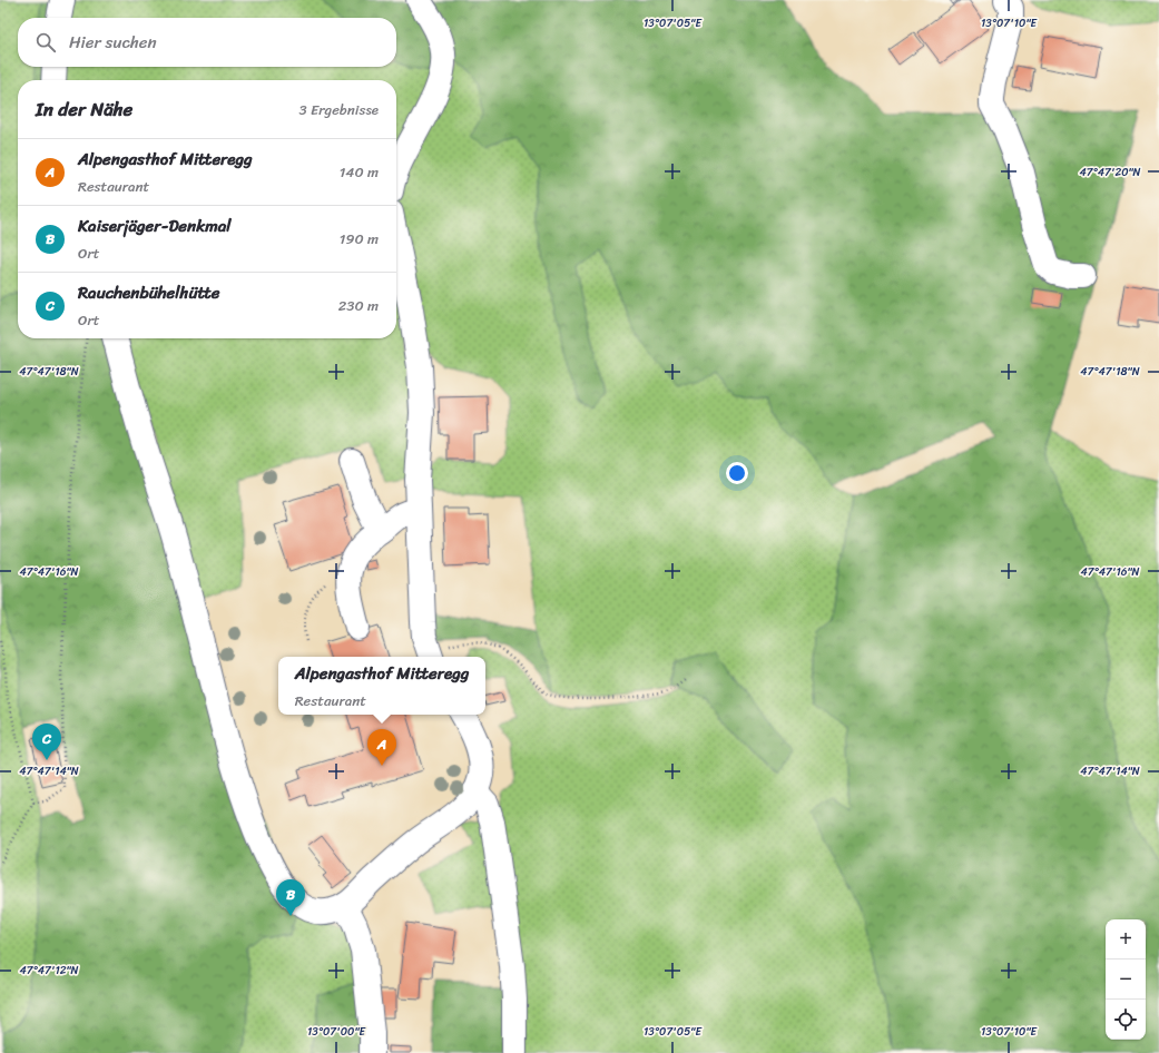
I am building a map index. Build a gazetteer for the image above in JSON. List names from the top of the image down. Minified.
{"page":{"search":"Hier suchen","heading":["In der Nähe","3 Ergebnisse"],"list":[{"mark":"A","name":"Alpengasthof Mitteregg","note":"Restaurant","value":"140 m"},{"mark":"B","name":"Kaiserjäger-Denkmal","note":"Ort","value":"190 m"},{"mark":"C","name":"Rauchenbühelhütte","note":"Ort","value":"230 m"}],"popup":["Alpengasthof Mitteregg","Restaurant"],"pins":["C","A","B"],"map_buttons":["+","−"]},"coordinates":["13°07'05\"E","13°07'10\"E","47°47'20\"N","47°47'18\"N","47°47'16\"N","47°47'14\"N","47°47'12\"N","13°07'00\"E"]}
